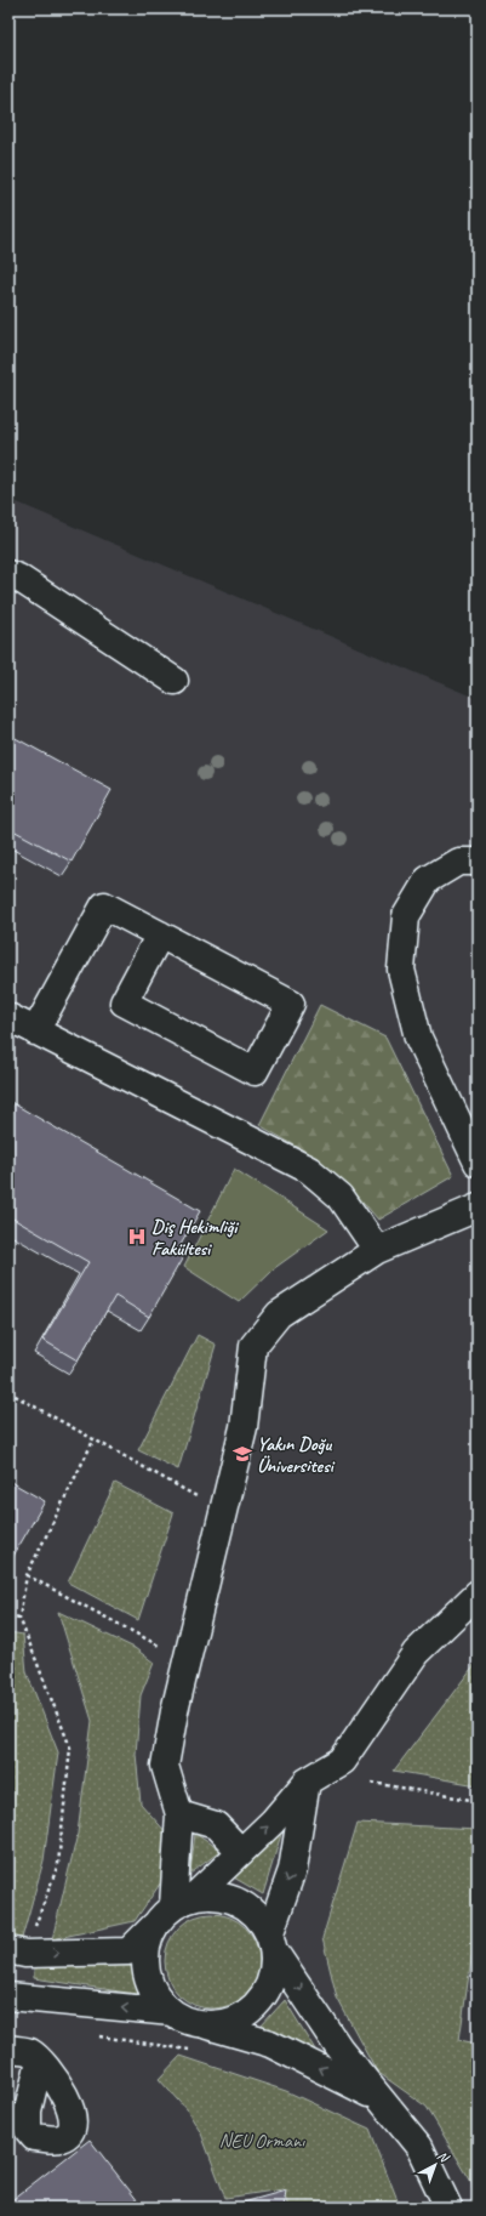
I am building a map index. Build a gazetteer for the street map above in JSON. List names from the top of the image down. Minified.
{"parks":["NEU Ormanı"],"places":{"hospital":["Diş Hekimliği Fakültesi"],"school or university":["Yakın Doğu Üniversitesi"]},"north":"top right"}
